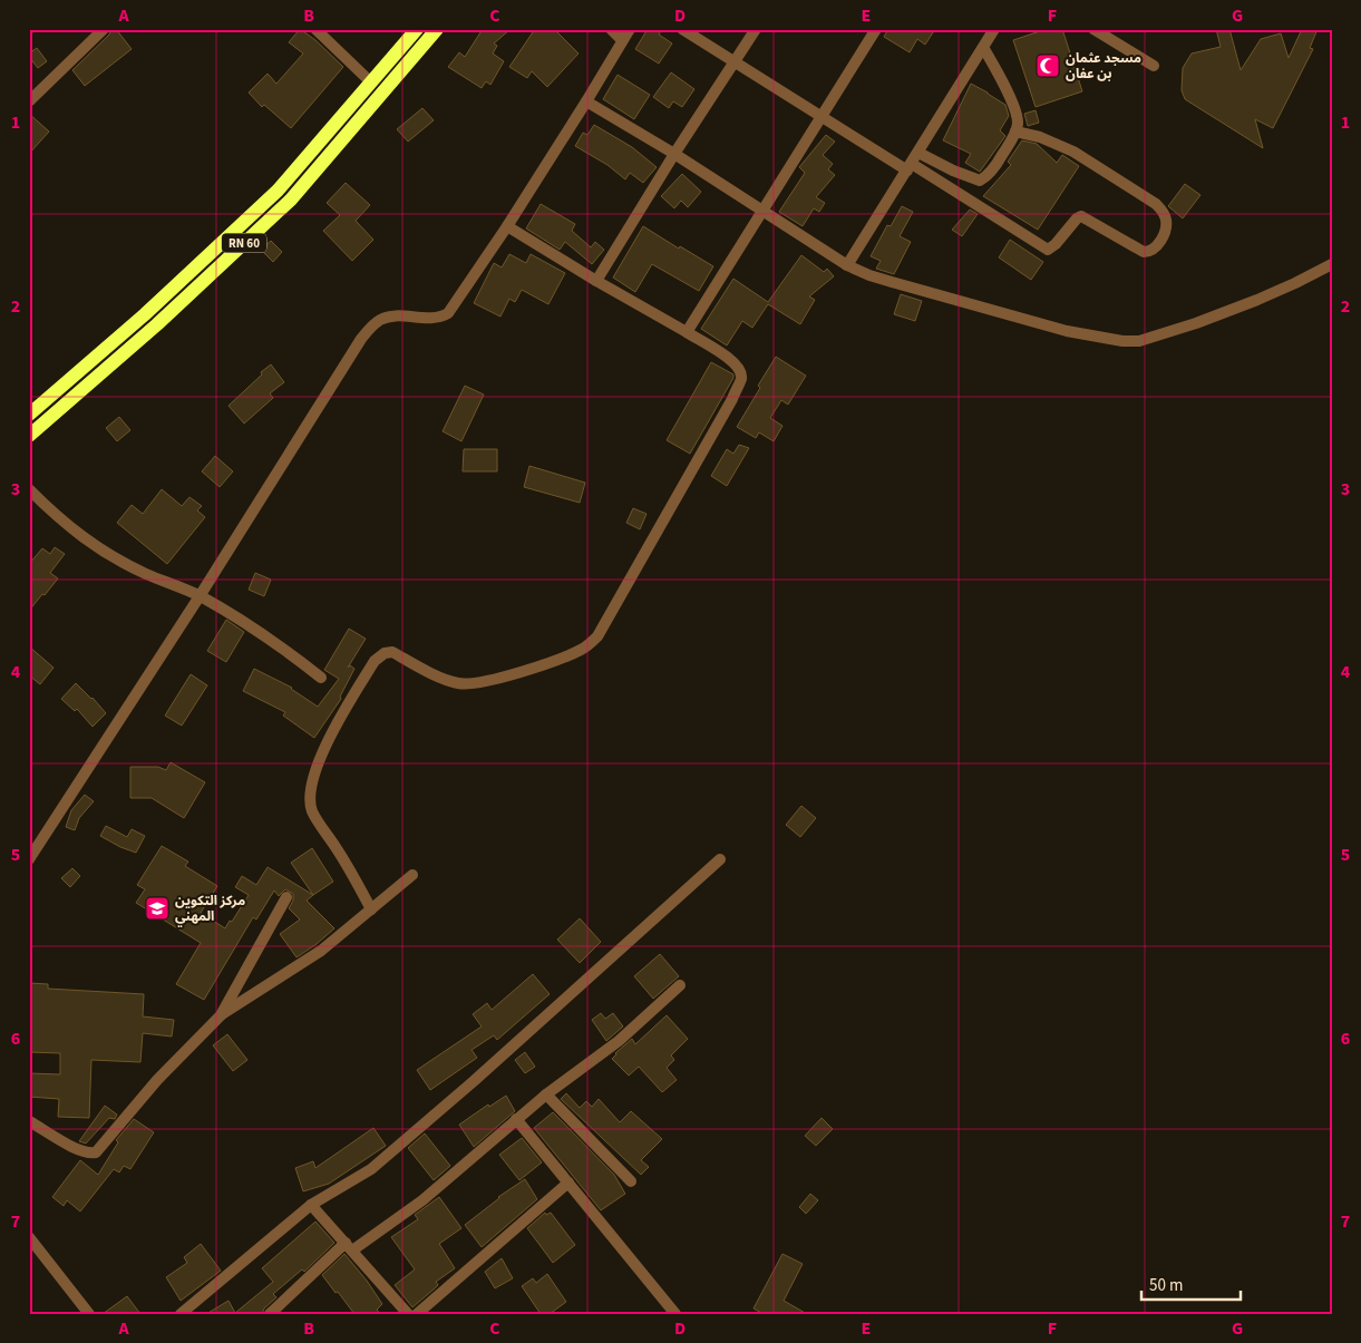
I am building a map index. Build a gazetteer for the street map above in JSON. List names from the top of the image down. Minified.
{"streets":{"main road":["RN 60"]},"places":{"mosque":["مسجد عثمان بن عفان"],"school or university":["مركز التكوين المهني"]},"scale_bar":"50 m","grid":{"columns":["A","B","C","D","E","F","G"],"rows":["1","2","3","4","5","6","7"]}}
